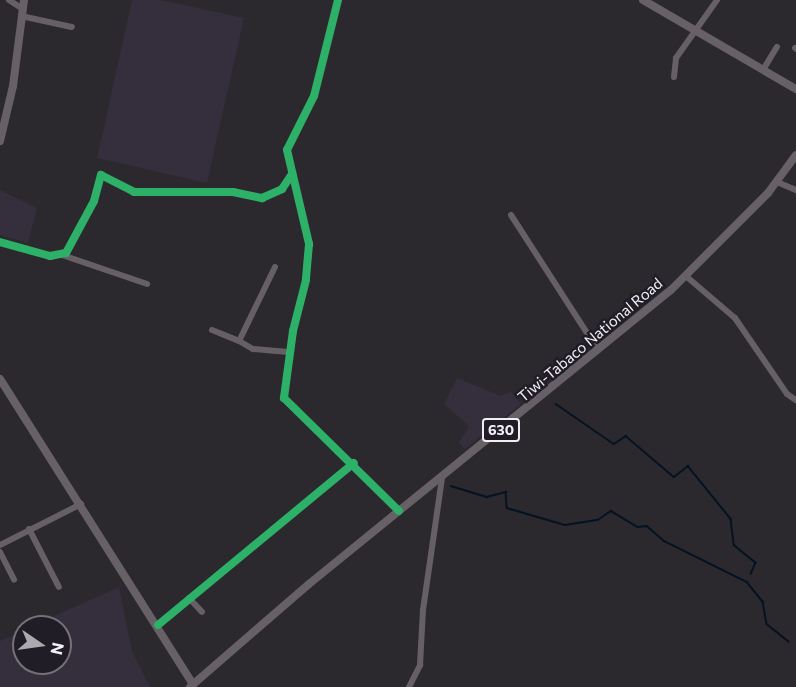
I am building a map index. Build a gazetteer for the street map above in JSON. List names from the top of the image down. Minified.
{"streets":{"main road":["Tiwi-Tabaco National Road","630"]},"north":"right"}
